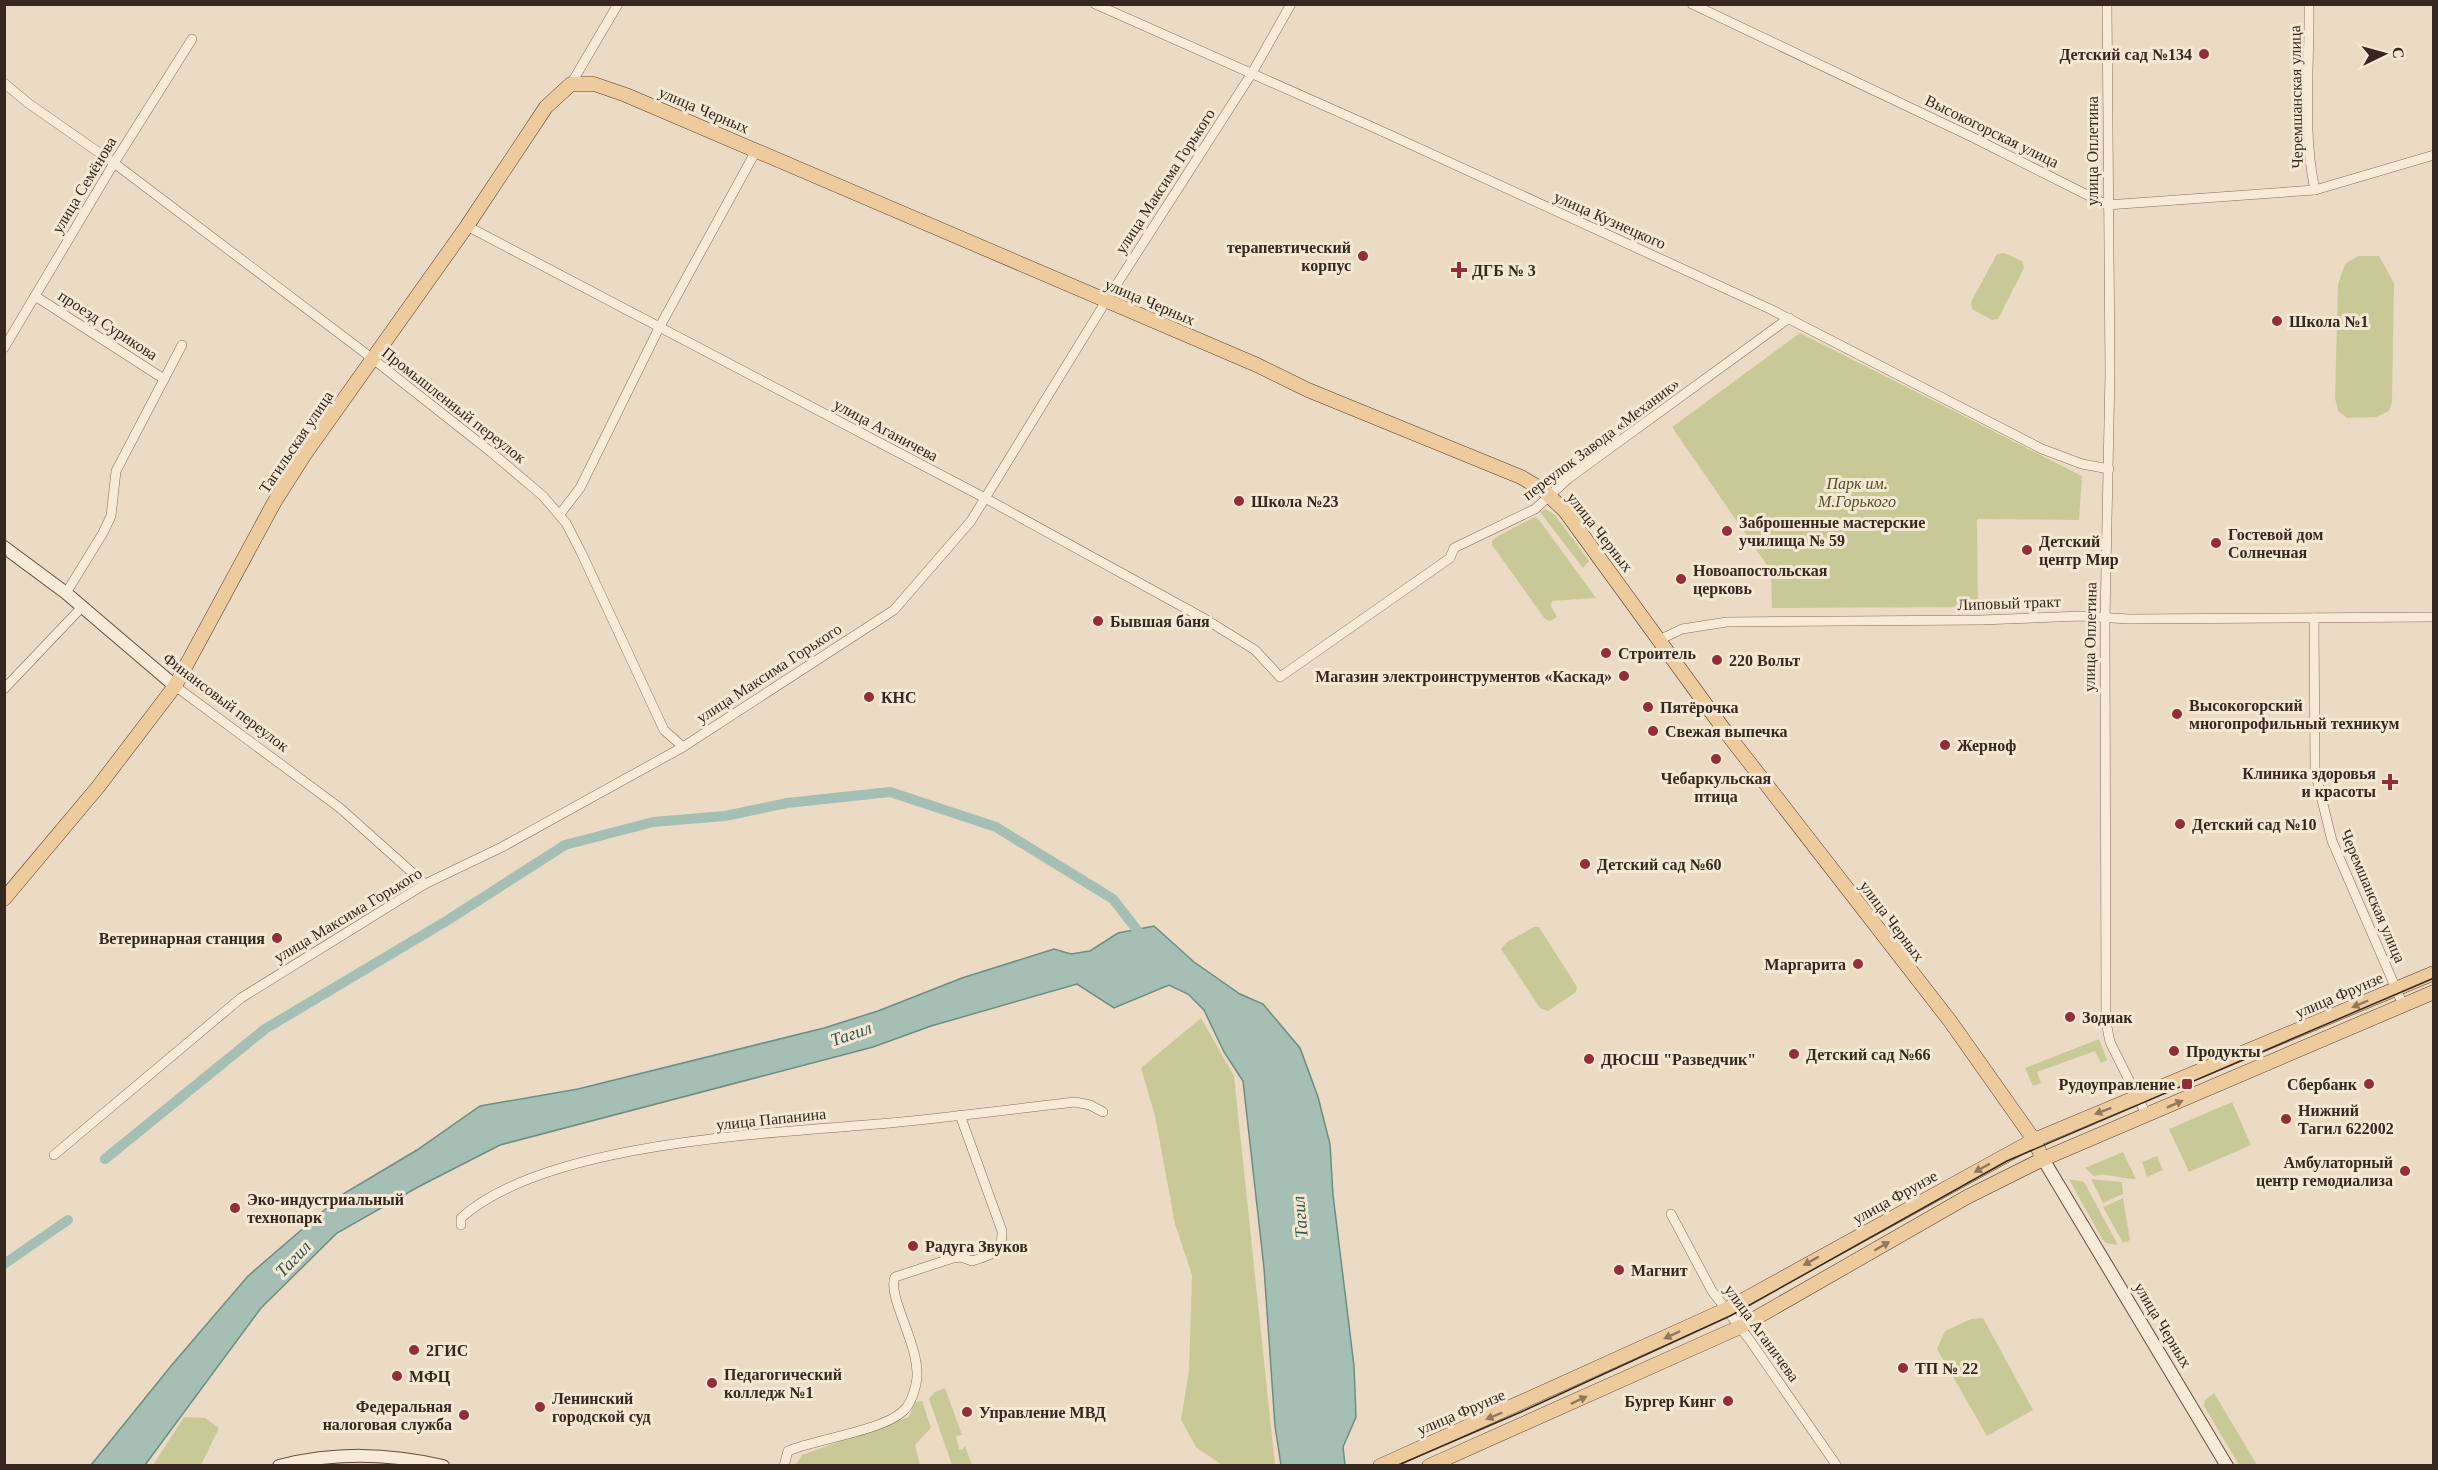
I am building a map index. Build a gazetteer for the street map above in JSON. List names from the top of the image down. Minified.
{"streets":{"main road":["улица Черных","Тагильская улица","улица Фрунзе"],"street":["Черемшанская улица","Высокогорская улица","улица Оплетина","улица Максима Горького","улица Семёнова","улица Кузнецкого","проезд Сурикова","Промышленный переулок","улица Аганичева","переулок Завода «Механик»","Липовый тракт","Финансовый переулок","улица Папанина"]},"crossings":[["Черемшанская улица","Липовый тракт"],["Черемшанская улица","улица Фрунзе"],["улица Черных","улица Максима Горького"],["улица Черных","переулок Завода «Механик»"],["улица Черных","Тагильская улица"],["улица Черных","Липовый тракт"],["улица Черных","улица Фрунзе"],["Высокогорская улица","улица Оплетина"],["улица Оплетина","улица Кузнецкого"],["улица Оплетина","Липовый тракт"],["улица Оплетина","улица Фрунзе"],["улица Максима Горького","улица Кузнецкого"],["улица Максима Горького","Промышленный переулок"],["улица Максима Горького","улица Аганичева"],["улица Максима Горького","Финансовый переулок"],["улица Семёнова","проезд Сурикова"],["улица Семёнова","Промышленный переулок"],["улица Кузнецкого","переулок Завода «Механик»"],["проезд Сурикова","Финансовый переулок"],["Промышленный переулок","Тагильская улица"],["улица Аганичева","переулок Завода «Механик»"],["улица Аганичева","Тагильская улица"],["улица Аганичева","улица Фрунзе"],["Тагильская улица","Финансовый переулок"]],"water":["Тагил"],"parks":["Парк им. М.Горького"],"places":{"other":["Детский сад №134","терапевтический корпус","Школа №1","Школа №23","Заброшенные мастерские училища № 59","Гостевой дом Солнечная","Детский центр Мир","Новоапостольская церковь","Бывшая баня","Строитель","220 Вольт","Магазин электроинструментов «Каскад»","КНС","Пятёрочка","Высокогорский многопрофильный техникум","Свежая выпечка","Жерноф","Чебаркульская птица","Детский сад №10","Детский сад №60","Ветеринарная станция","Маргарита","Зодиак","Продукты","Детский сад №66","ДЮСШ \"Разведчик\"","Сбербанк","Нижний Тагил 622002","Амбулаторный центр гемодиализа","Эко-индустриальный технопарк","Радуга Звуков","Магнит","2ГИС","ТП № 22","МФЦ","Педагогический колледж №1","Бургер Кинг","Ленинский городской суд","Управление МВД","Федеральная налоговая служба"],"health":["ДГБ № 3","Клиника здоровья и красоты"],"transit":["Рудоуправление"]},"north":"right"}
